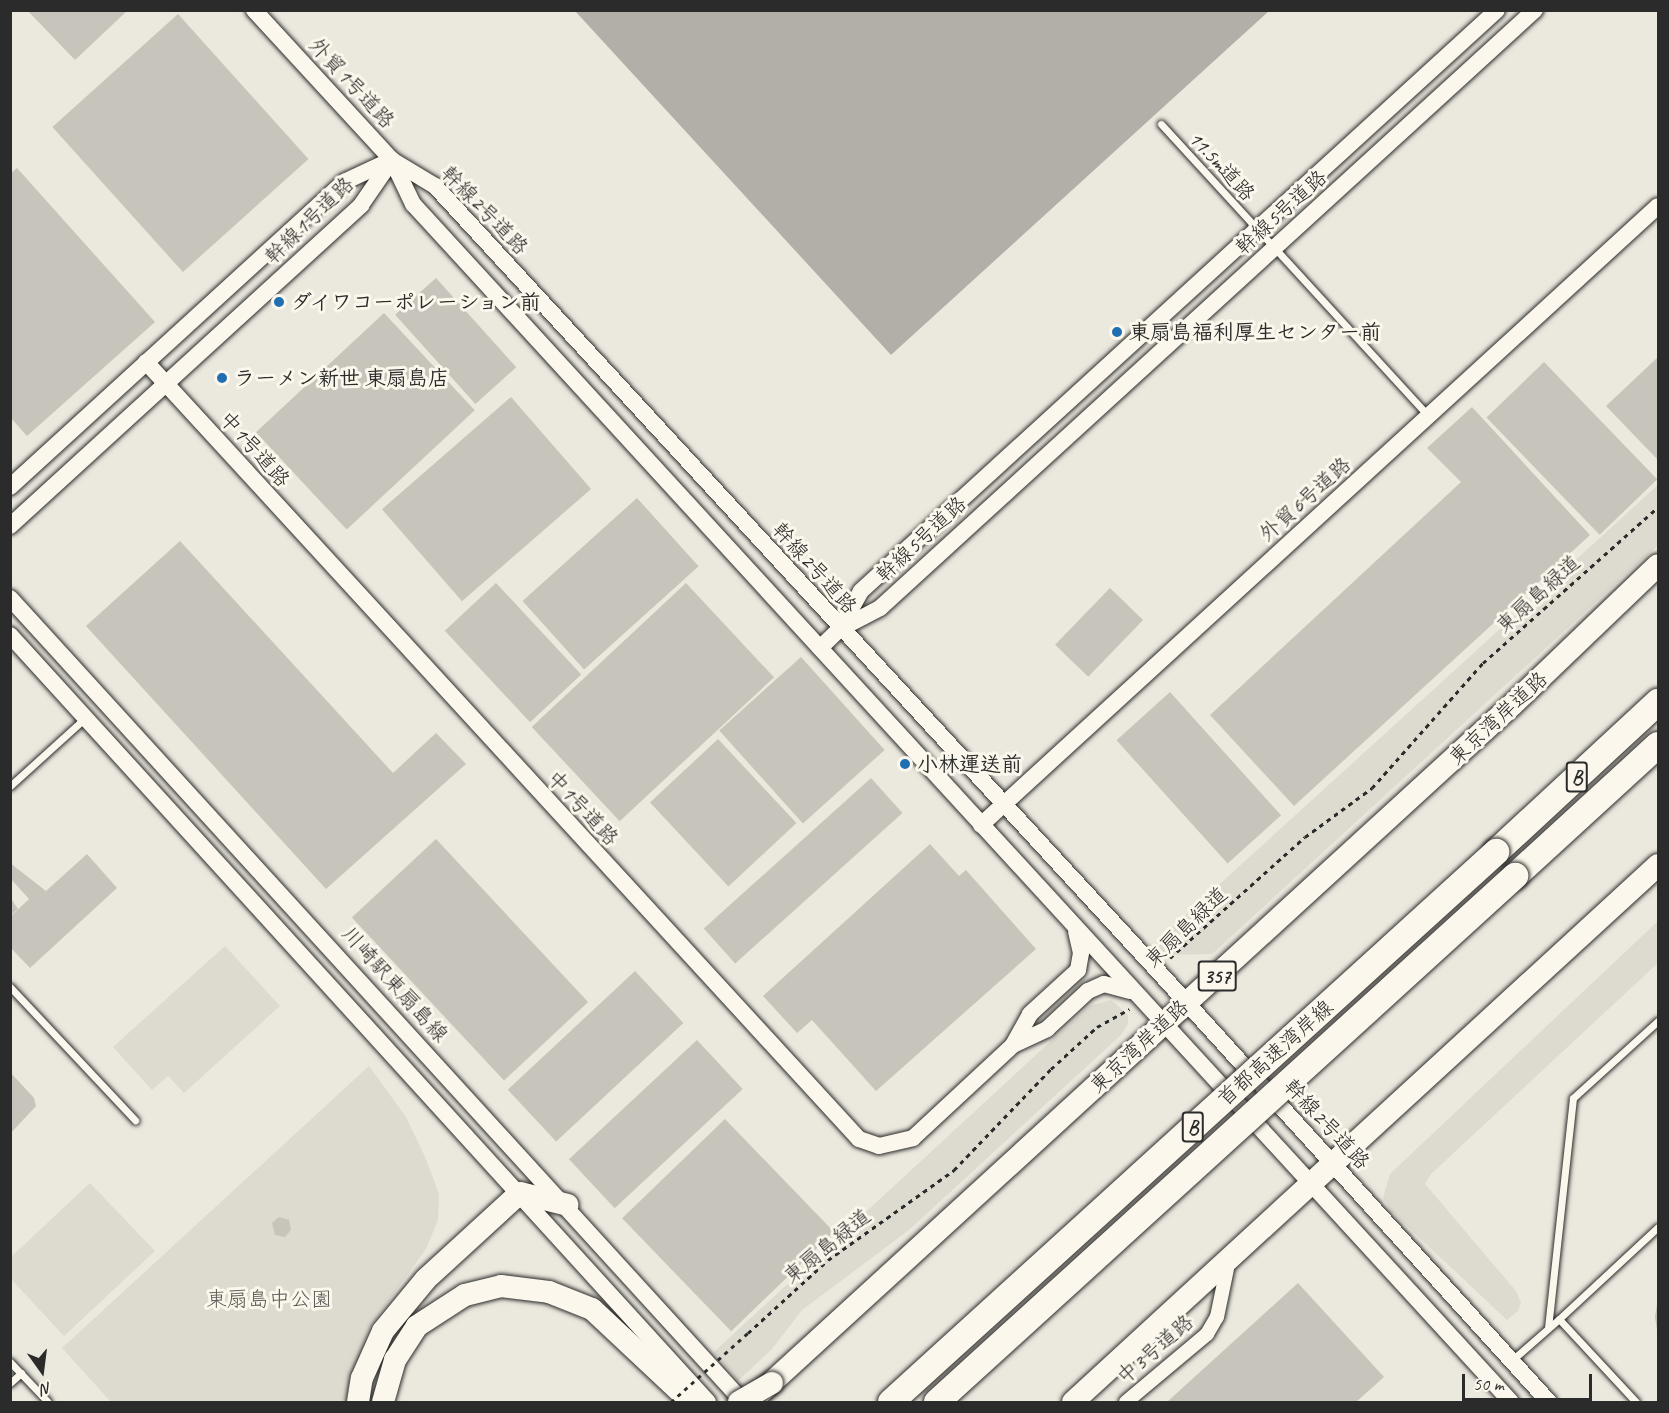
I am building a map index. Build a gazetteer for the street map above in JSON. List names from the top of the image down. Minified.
{"streets":{"highway":["東京湾岸道路","B","357","首都高速湾岸線"],"street":["外貿1号道路","幹線2号道路","幹線5号道路","幹線1号道路","中1号道路","外貿6号道路","川崎駅東扇島線","中3号道路"],"lane":["11.5m道路"],"path":["東扇島緑道"]},"crossings":[["外貿1号道路","幹線2号道路"],["外貿1号道路","幹線1号道路"],["11.5m道路","幹線5号道路"],["11.5m道路","外貿6号道路"],["幹線2号道路","幹線5号道路"],["幹線2号道路","幹線1号道路"],["幹線2号道路","外貿6号道路"],["幹線2号道路","東扇島緑道"],["幹線2号道路","東京湾岸道路"],["幹線1号道路","中1号道路"],["中1号道路","東扇島緑道"]],"parks":["東扇島中公園"],"places":["ダイワコーポレーション前","東扇島福利厚生センター前","ラーメン新世 東扇島店","小林運送前"],"scale_bar":"50 m","north":"bottom"}
